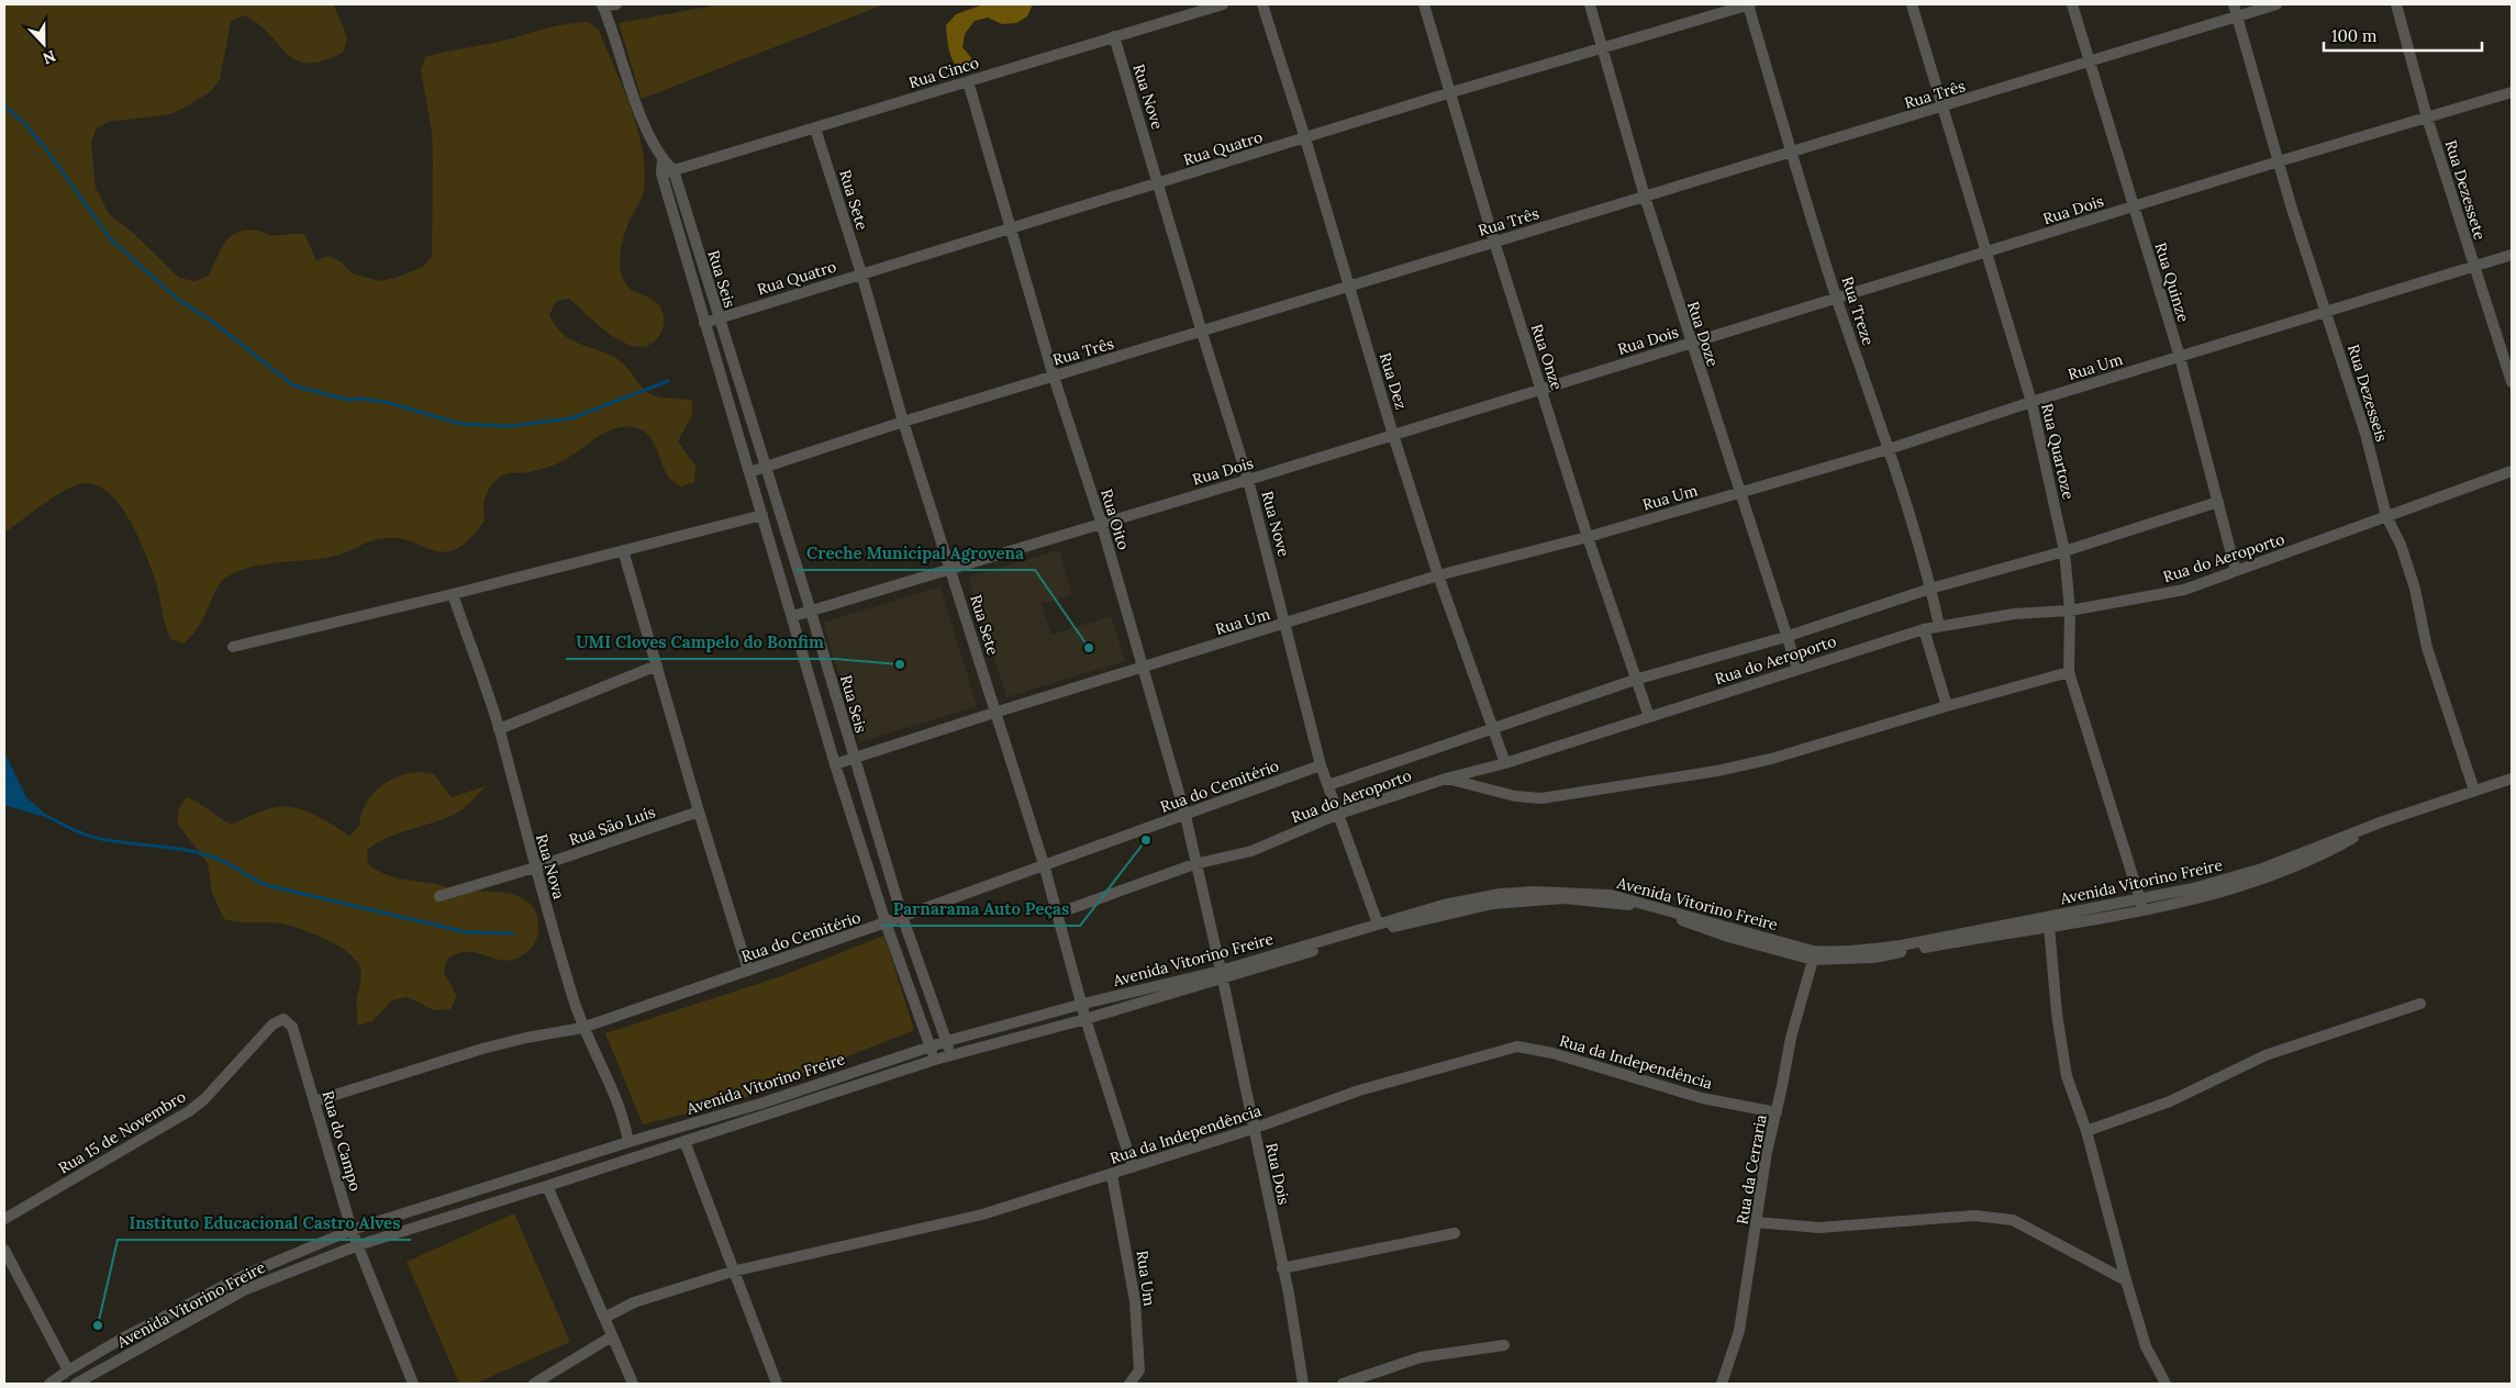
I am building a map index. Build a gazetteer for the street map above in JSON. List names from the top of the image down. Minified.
{"streets":{"street":["Rua Cinco","Rua Três","Rua Nove","Rua Quatro","Rua Dezessete","Rua Sete","Rua Dois","Rua Seis","Rua Quinze","Rua Treze","Rua Doze","Rua Onze","Rua Um","Rua Dez","Rua Dezesseis","Rua Quartoze","Rua Oito","Rua do Aeroporto","Rua do Cemitério","Rua São Luís","Rua Nova","Avenida Vitorino Freire","Rua da Independência","Rua 15 de Novembro","Rua do Campo","Rua da Cerraria"]},"crossings":[["Rua Cinco","Rua Nove"],["Rua Cinco","Rua Sete"],["Rua Cinco","Rua Seis"],["Rua Cinco","Rua Oito"],["Rua Três","Rua Nove"],["Rua Três","Rua Sete"],["Rua Três","Rua Seis"],["Rua Três","Rua Quinze"],["Rua Três","Rua Treze"],["Rua Três","Rua Doze"],["Rua Três","Rua Onze"],["Rua Três","Rua Dez"],["Rua Três","Rua Dezesseis"],["Rua Três","Rua Quartoze"],["Rua Três","Rua Oito"],["Rua Nove","Rua Quatro"],["Rua Nove","Rua Dois"],["Rua Nove","Rua Um"],["Rua Nove","Rua do Aeroporto"],["Rua Nove","Rua do Cemitério"],["Rua Nove","Avenida Vitorino Freire"],["Rua Quatro","Rua Sete"],["Rua Quatro","Rua Seis"],["Rua Quatro","Rua Treze"],["Rua Quatro","Rua Doze"],["Rua Quatro","Rua Onze"],["Rua Quatro","Rua Dez"],["Rua Quatro","Rua Oito"],["Rua Dezessete","Rua Dois"],["Rua Dezessete","Rua Um"],["Rua Sete","Rua Dois"],["Rua Sete","Rua Um"],["Rua Sete","Rua do Aeroporto"],["Rua Sete","Rua do Cemitério"],["Rua Sete","Avenida Vitorino Freire"],["Rua Dois","Rua Seis"],["Rua Dois","Rua Quinze"],["Rua Dois","Rua Treze"],["Rua Dois","Rua Doze"],["Rua Dois","Rua Onze"],["Rua Dois","Rua Dez"],["Rua Dois","Rua Dezesseis"],["Rua Dois","Rua Quartoze"],["Rua Dois","Rua Oito"],["Rua Dois","Avenida Vitorino Freire"],["Rua Dois","Rua da Independência"],["Rua Seis","Rua Um"],["Rua Seis","Rua do Cemitério"],["Rua Seis","Avenida Vitorino Freire"],["Rua Quinze","Rua Um"],["Rua Quinze","Rua do Aeroporto"],["Rua Treze","Rua Um"],["Rua Treze","Rua do Aeroporto"],["Rua Doze","Rua Um"],["Rua Doze","Rua do Aeroporto"],["Rua Onze","Rua Um"],["Rua Onze","Rua do Aeroporto"],["Rua Um","Rua Dez"],["Rua Um","Rua Dezesseis"],["Rua Um","Rua Quartoze"],["Rua Um","Rua Oito"],["Rua Um","Rua da Independência"],["Rua Dez","Rua do Aeroporto"],["Rua Dezesseis","Rua do Aeroporto"],["Rua Dezesseis","Avenida Vitorino Freire"],["Rua Quartoze","Rua do Aeroporto"],["Rua Quartoze","Avenida Vitorino Freire"],["Rua Oito","Rua do Aeroporto"],["Rua Oito","Rua do Cemitério"],["Rua Oito","Avenida Vitorino Freire"],["Rua do Cemitério","Rua Nova"],["Rua do Cemitério","Rua do Campo"],["Rua São Luís","Rua Nova"],["Rua Nova","Avenida Vitorino Freire"],["Avenida Vitorino Freire","Rua do Campo"],["Avenida Vitorino Freire","Rua da Cerraria"],["Rua da Independência","Rua da Cerraria"],["Rua 15 de Novembro","Rua do Campo"]],"places":["Creche Municipal Agrovena","UMI Cloves Campelo do Bonfim","Parnarama Auto Peças","Instituto Educacional Castro Alves"],"scale_bar":"100 m","north":"bottom"}
